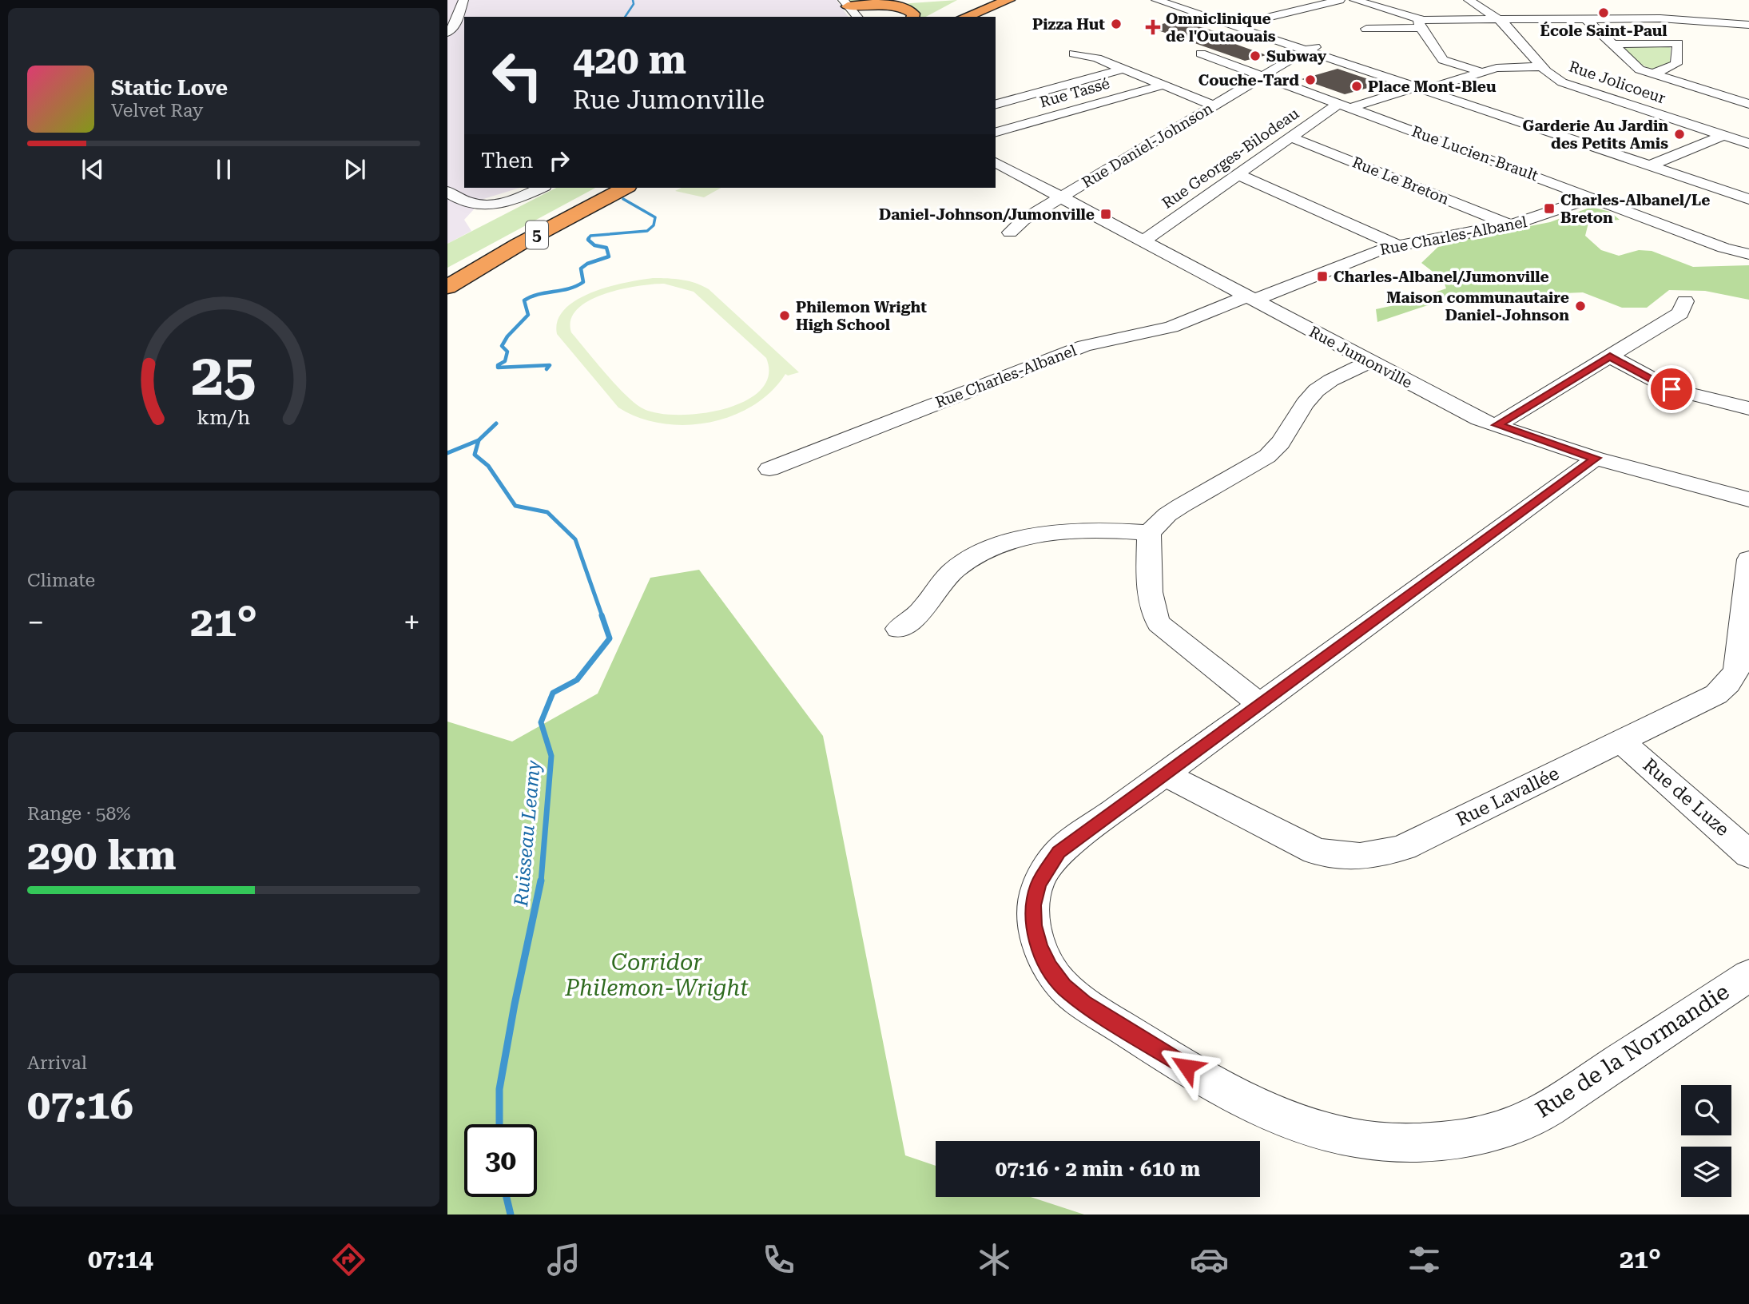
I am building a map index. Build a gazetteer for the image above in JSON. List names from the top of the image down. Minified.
{"streets":{"highway":["5"],"street":["Rue Jolicoeur","Rue Tassé","Rue Daniel-Johnson","Rue Lucien-Brault","Rue Georges-Bilodeau","Rue Le Breton","Rue Charles-Albanel","Rue Jumonville","Rue Lavallée","Rue de Luze","Rue de la Normandie"]},"crossings":[["Rue Daniel-Johnson","Rue Lucien-Brault"],["Rue Daniel-Johnson","Rue Jumonville"],["Rue Lucien-Brault","Rue Georges-Bilodeau"],["Rue Lucien-Brault","Rue Charles-Albanel"],["Rue Georges-Bilodeau","Rue Le Breton"],["Rue Georges-Bilodeau","Rue Jumonville"],["Rue Le Breton","Rue Charles-Albanel"],["Rue Charles-Albanel","Rue Jumonville"],["Rue Jumonville","Rue de la Normandie"],["Rue Lavallée","Rue de Luze"],["Rue Lavallée","Rue de la Normandie"]],"water":["Ruisseau Leamy"],"parks":["Corridor Philemon-Wright"],"places":{"other":["École Saint-Paul","Pizza Hut","Subway","Couche-Tard","Place Mont-Bleu","Garderie Au Jardin des Petits Amis","Maison communautaire Daniel-Johnson","Philemon Wright High School"],"health":["Omniclinique de l'Outaouais"],"transit":["Charles-Albanel/Le Breton","Daniel-Johnson/Jumonville","Charles-Albanel/Jumonville"]},"page":{"turn":["420 m","Rue Jumonville"],"song":["Static Love","Velvet Ray"],"then":"Then","tile":["Climate",["Range · 58%","290 km"],["Arrival","07:16"]],"heat":["−","21°","+"],"limit":"30","trip":"07:16 · 2 min · 610 m","tabs":["07:14","21°"],"gauge":["25","km/h"]}}
